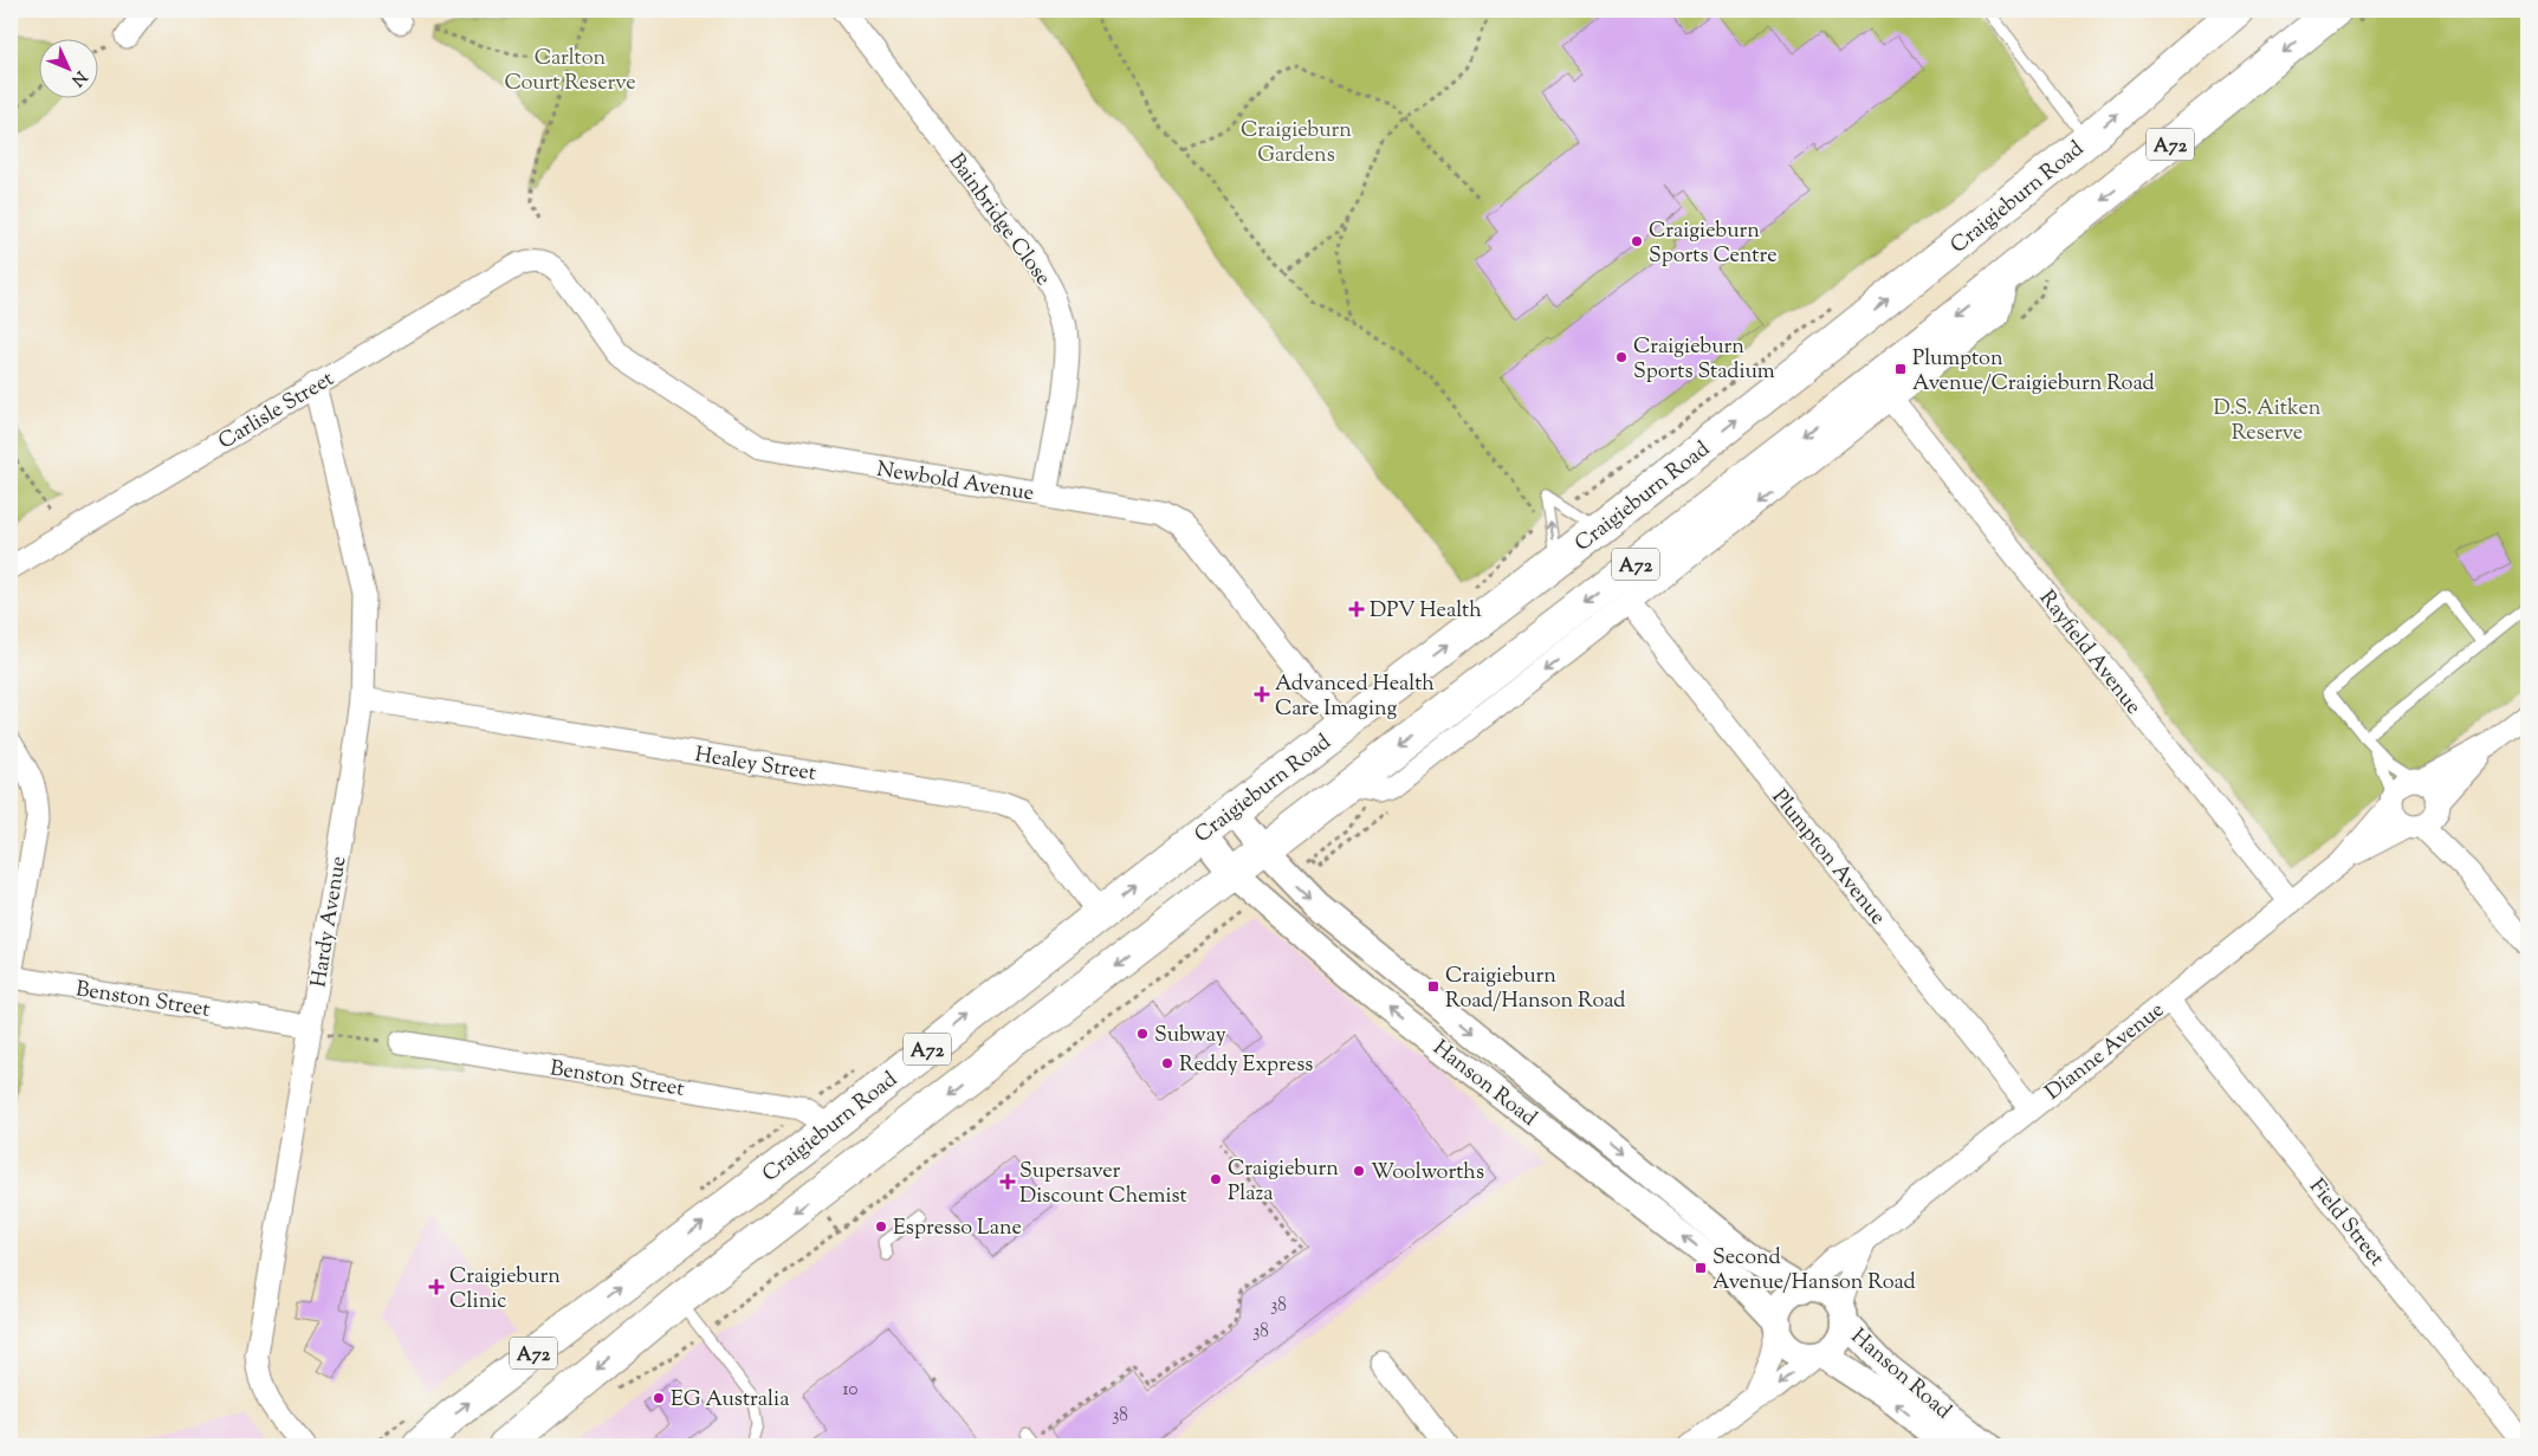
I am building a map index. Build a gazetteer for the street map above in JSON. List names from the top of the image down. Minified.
{"streets":{"main road":["A72","Craigieburn Road"],"street":["Bainbridge Close","Carlisle Street","Newbold Avenue","Rayfield Avenue","Healey Street","Plumpton Avenue","Hardy Avenue","Benston Street","Dianne Avenue","Hanson Road","Field Street"]},"crossings":[["A72","Hanson Road"],["Craigieburn Road","Newbold Avenue"],["Craigieburn Road","Healey Street"],["Craigieburn Road","Benston Street"],["Craigieburn Road","Hanson Road"],["Bainbridge Close","Newbold Avenue"],["Carlisle Street","Newbold Avenue"],["Carlisle Street","Hardy Avenue"],["Rayfield Avenue","Dianne Avenue"],["Healey Street","Hardy Avenue"],["Plumpton Avenue","Dianne Avenue"],["Hardy Avenue","Benston Street"],["Dianne Avenue","Hanson Road"],["Dianne Avenue","Field Street"]],"parks":["Carlton Court Reserve","Craigieburn Gardens","D.S. Aitken Reserve"],"places":{"other":["Craigieburn Sports Centre","Craigieburn Sports Stadium","Subway","Reddy Express","Woolworths","Craigieburn Plaza","Espresso Lane","EG Australia"],"transit":["Plumpton Avenue/Craigieburn Road","Craigieburn Road/Hanson Road","Second Avenue/Hanson Road"],"health":["DPV Health","Advanced Health Care Imaging","Supersaver Discount Chemist","Craigieburn Clinic"]},"house_numbers":["38","38","10","38"],"north":"bottom right"}
